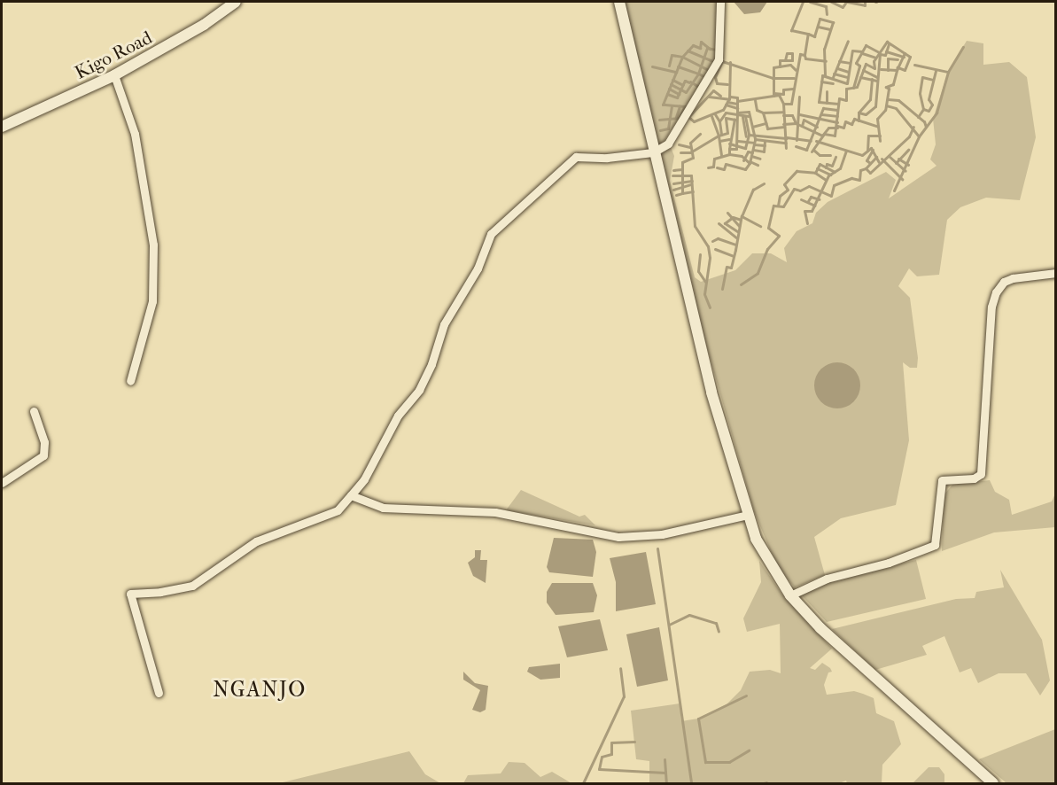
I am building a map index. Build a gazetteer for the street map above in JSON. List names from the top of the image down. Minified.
{"streets":{"street":["Kigo Road"]},"districts":["NGANJO"]}
